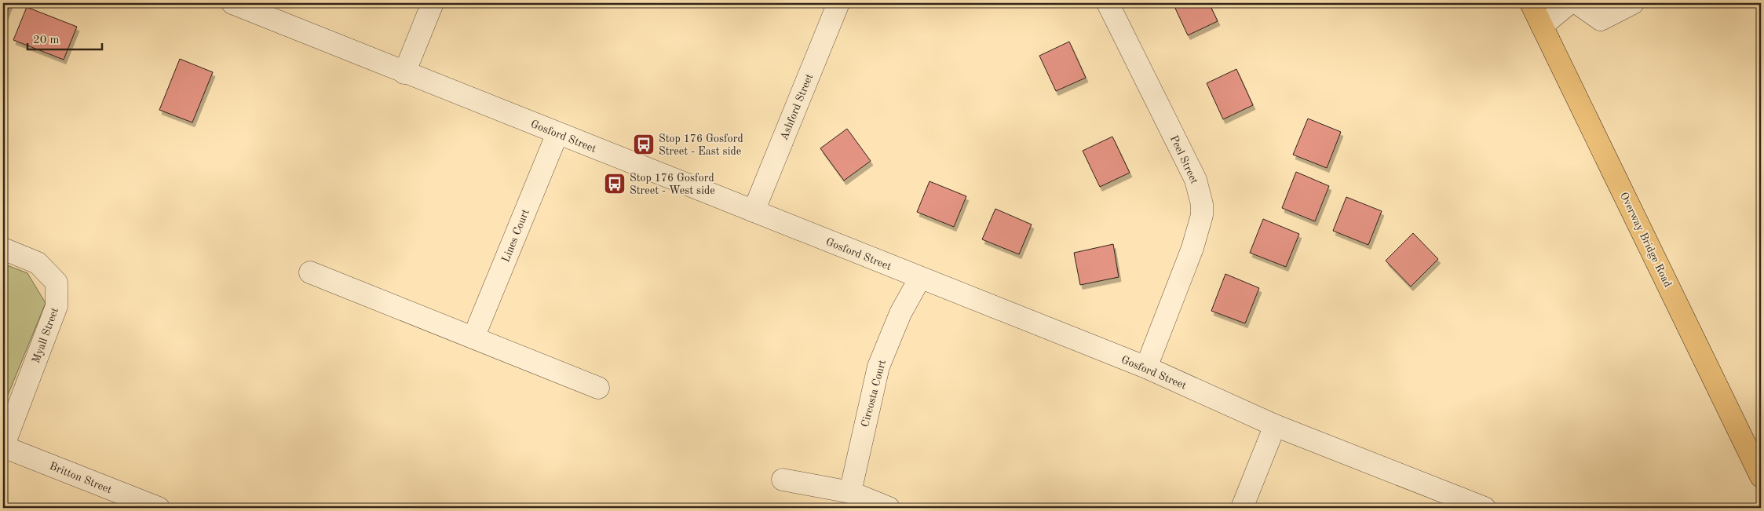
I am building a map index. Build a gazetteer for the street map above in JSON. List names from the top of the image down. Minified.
{"streets":{"main road":["Overway Bridge Road"],"street":["Ashford Street","Gosford Street","Peel Street","Lines Court","Myall Street","Circosta Court","Britton Street"]},"crossings":[["Ashford Street","Gosford Street"],["Gosford Street","Peel Street"],["Gosford Street","Lines Court"],["Gosford Street","Circosta Court"],["Myall Street","Britton Street"]],"places":{"bus stop":["Stop 176 Gosford Street - East side","Stop 176 Gosford Street - West side"]},"scale_bar":"20 m"}
